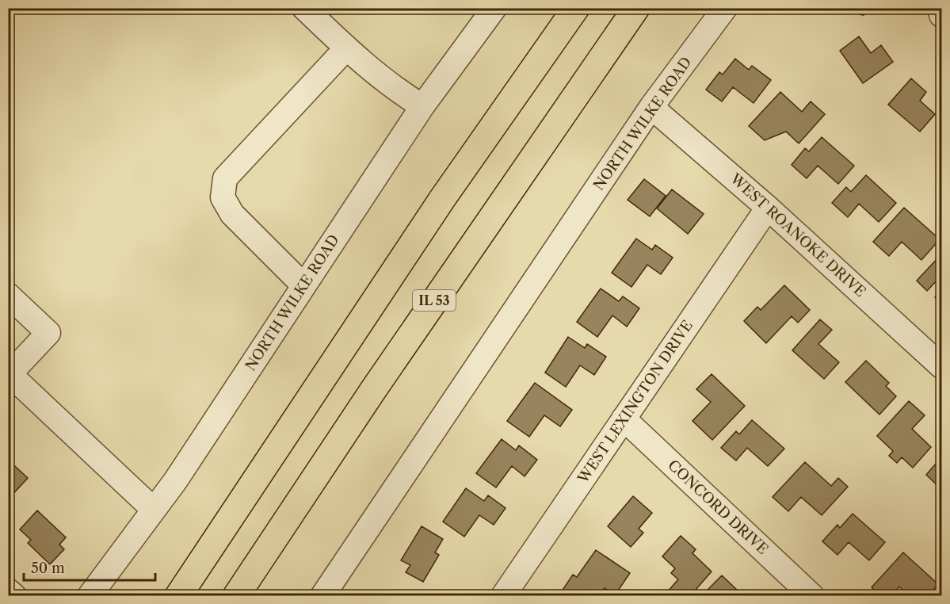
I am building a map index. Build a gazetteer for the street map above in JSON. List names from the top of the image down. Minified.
{"streets":{"highway":["IL 53"],"street":["NORTH WILKE ROAD","WEST ROANOKE DRIVE","WEST LEXINGTON DRIVE","CONCORD DRIVE"]},"crossings":[["NORTH WILKE ROAD","WEST ROANOKE DRIVE"],["WEST ROANOKE DRIVE","WEST LEXINGTON DRIVE"],["WEST LEXINGTON DRIVE","CONCORD DRIVE"]],"scale_bar":"50 m"}
